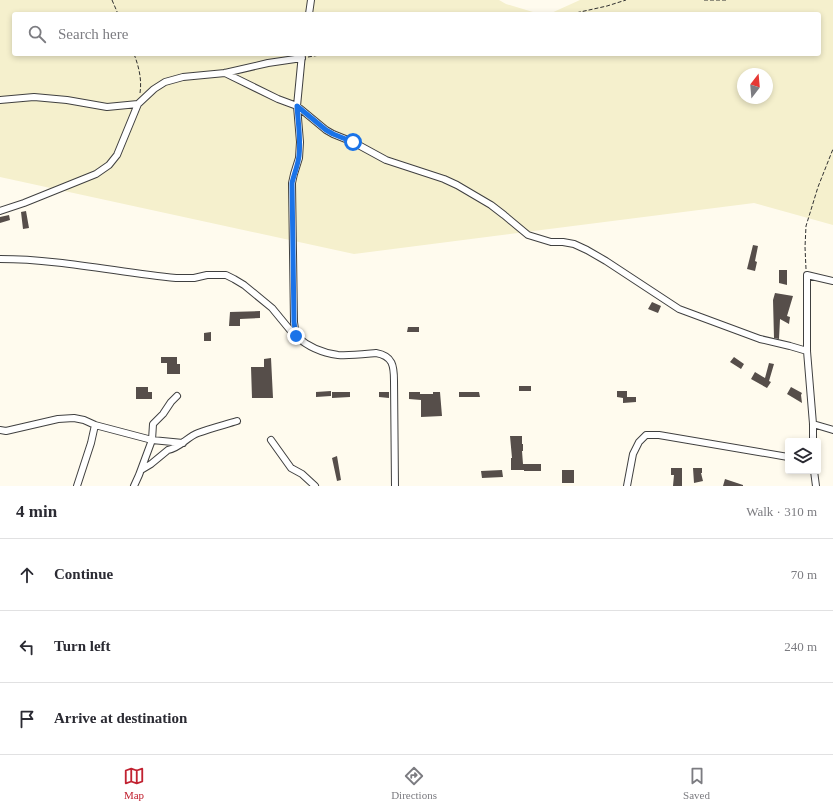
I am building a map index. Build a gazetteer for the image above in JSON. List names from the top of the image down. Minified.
{"north":"top","page":{"search":"Search here","heading":["4 min","Walk · 310 m"],"list":[["Continue","70 m"],["Turn left","240 m"],"Arrive at destination"],"nav":["Map","Directions","Saved"]}}
